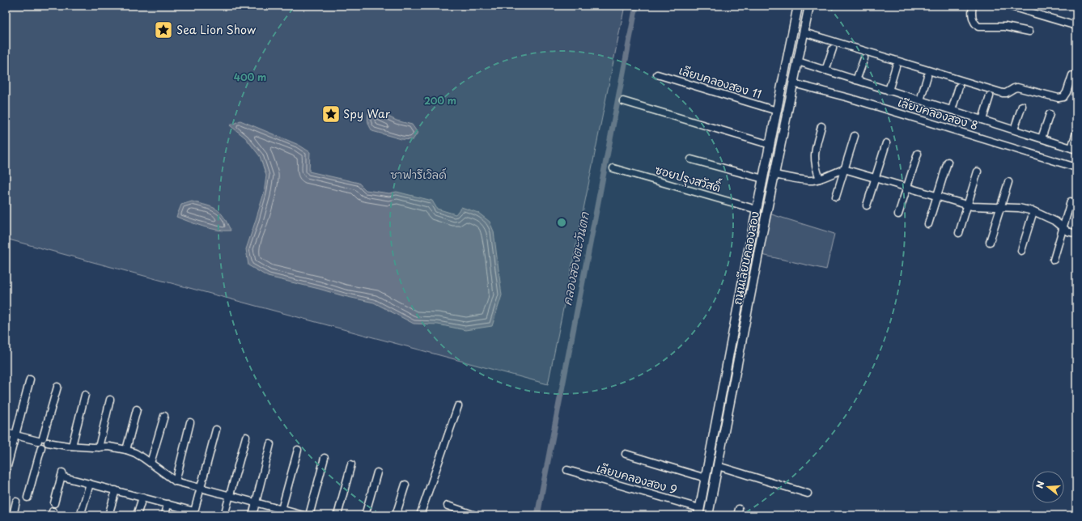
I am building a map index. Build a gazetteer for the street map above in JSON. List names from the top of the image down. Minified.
{"streets":{"main road":["ถนนเลียบคลองสอง"],"street":["เลียบคลองสอง 11","เลียบคลองสอง 8","ซอยปรุงสวัสดิ์","เลียบคลองสอง 9"]},"crossings":[["เลียบคลองสอง 11","ถนนเลียบคลองสอง"],["เลียบคลองสอง 8","ถนนเลียบคลองสอง"],["ซอยปรุงสวัสดิ์","ถนนเลียบคลองสอง"],["ถนนเลียบคลองสอง","เลียบคลองสอง 9"]],"water":["คลองสองตะวันตก"],"parks":["ซาฟารีเวิลด์"],"places":{"place":["Sea Lion Show","Spy War"]},"north":"left","rings":["400 m","200 m"]}
